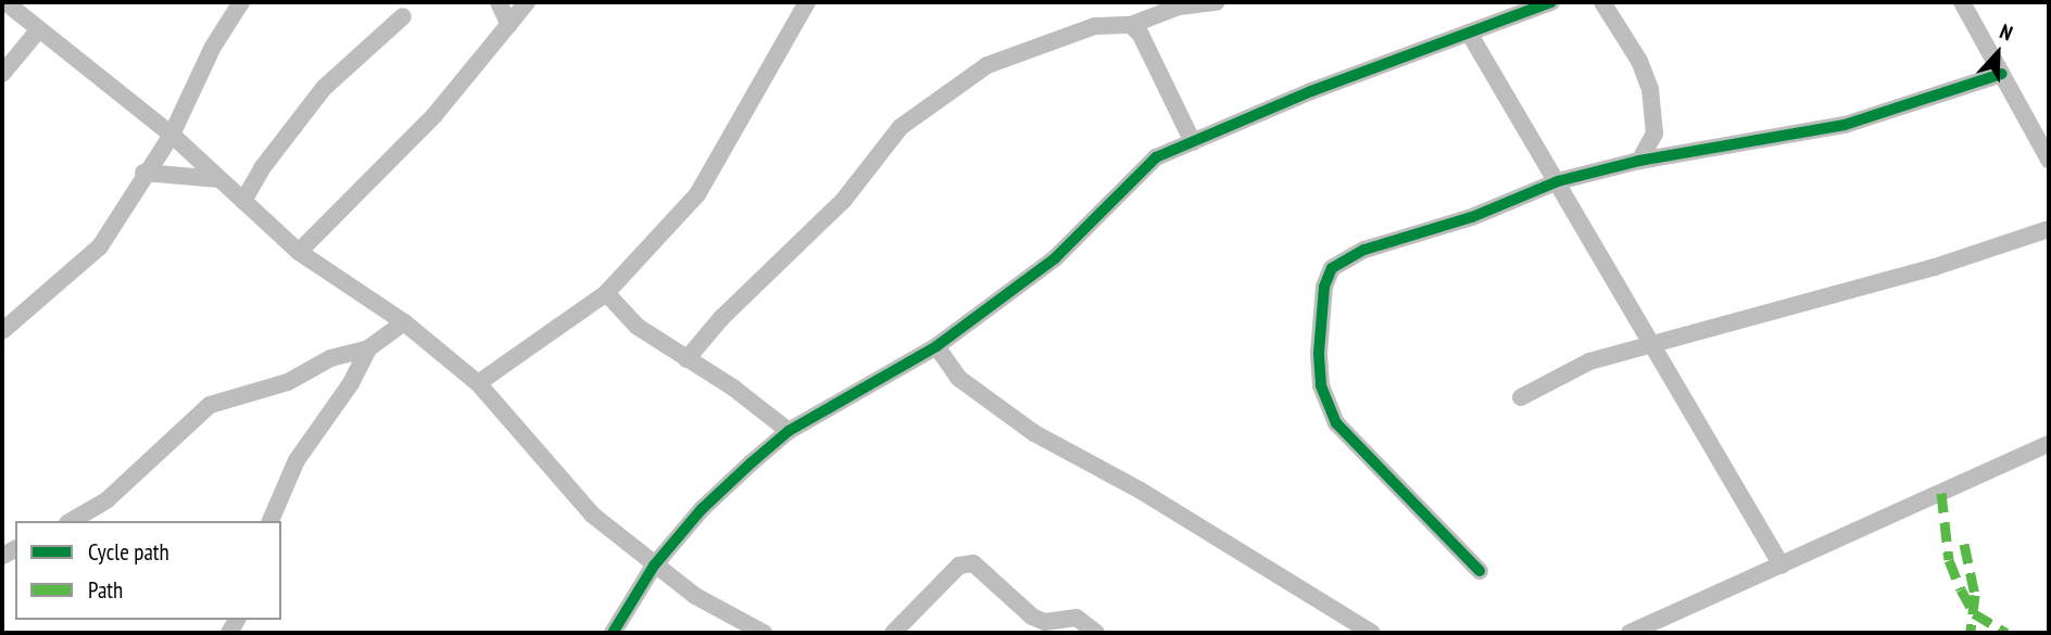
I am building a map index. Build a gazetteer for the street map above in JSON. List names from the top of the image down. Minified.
{"legend":["Cycle path","Path"],"north":"top"}
